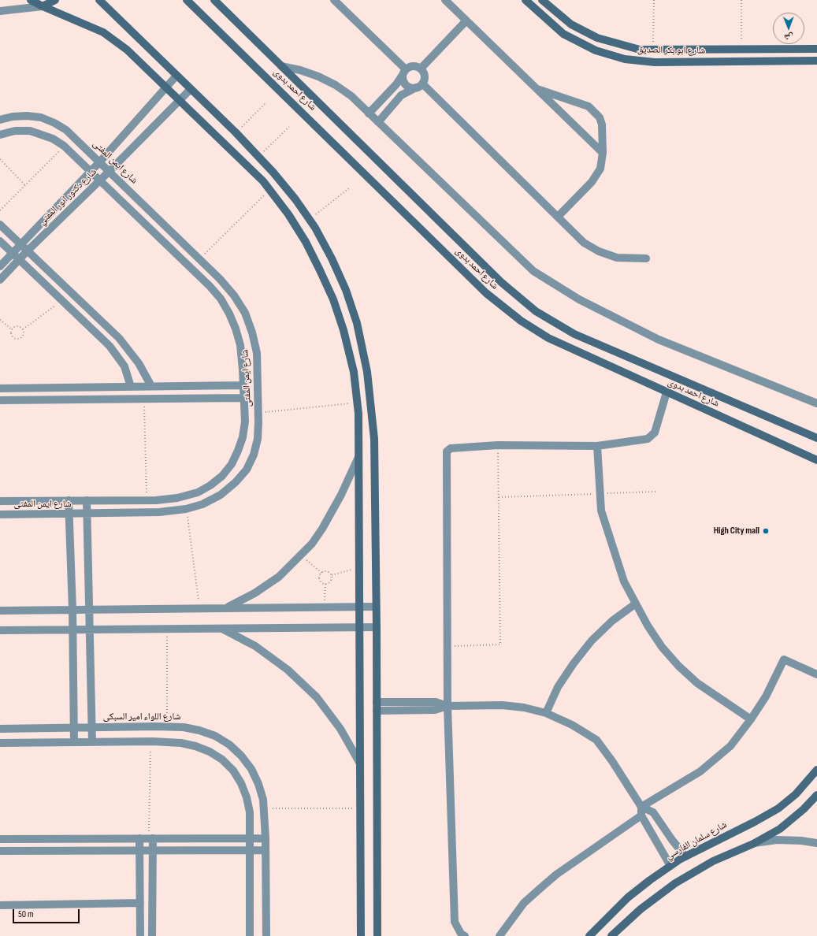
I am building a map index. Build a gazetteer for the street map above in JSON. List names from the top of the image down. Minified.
{"streets":{"street":["شارع ابو بكر الصديق","شارع احمد بدوى","شارع ايمن المفتى","شارع دكتور انور المفتي","شارع اللواء امير السبكى","شارع سلمان الفارسي"]},"crossings":[["شارع ايمن المفتى","شارع دكتور انور المفتي"]],"places":["High City mall"],"scale_bar":"50 m","north":"bottom"}
